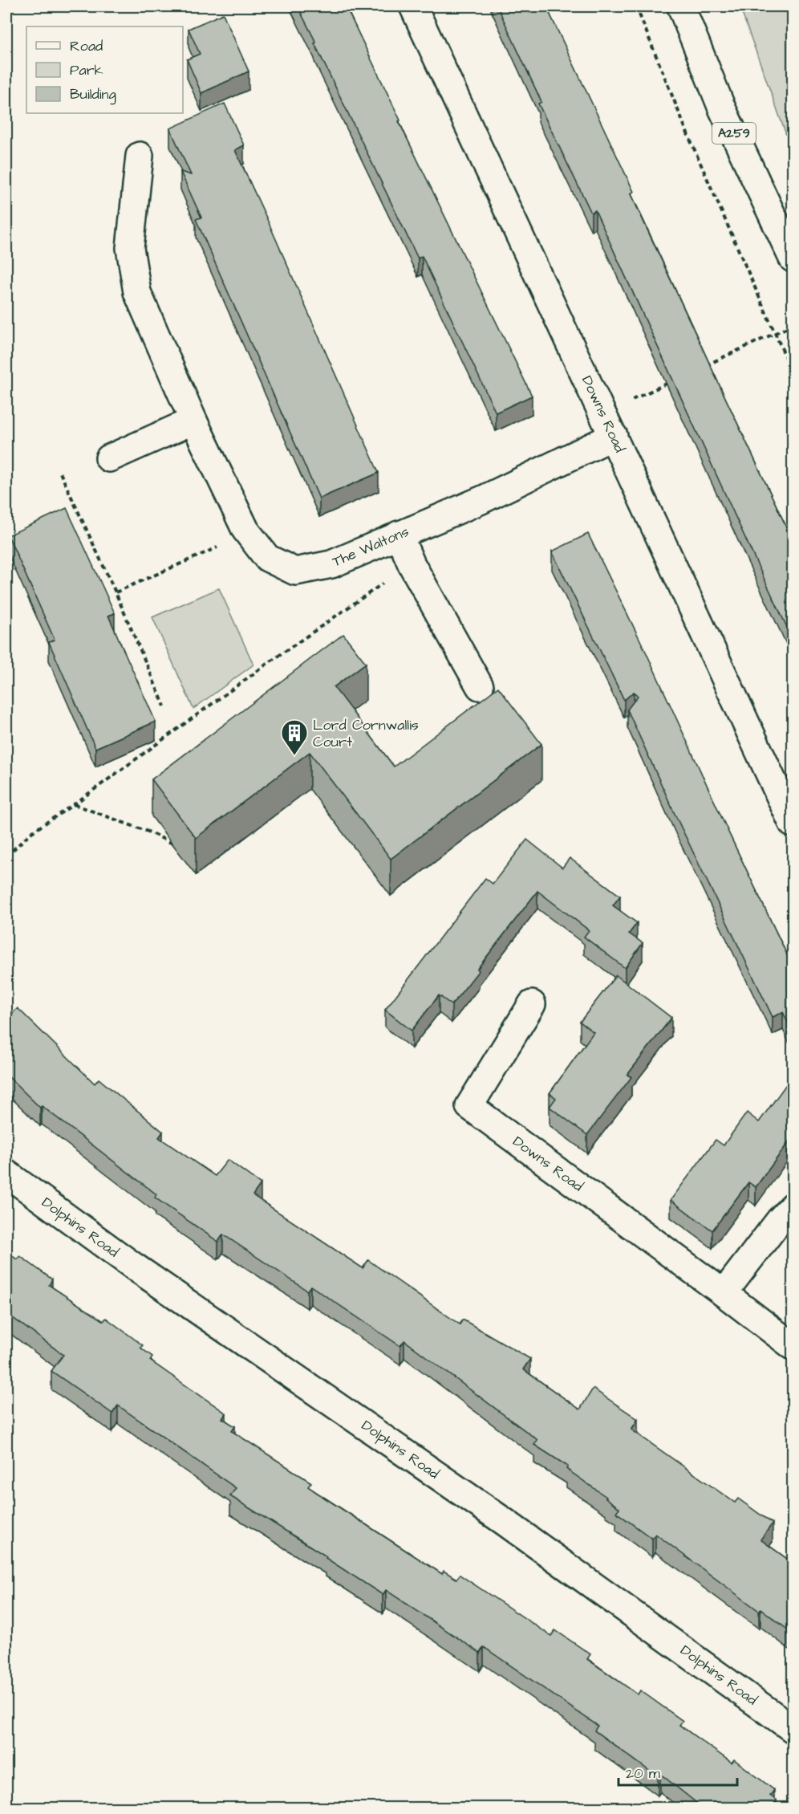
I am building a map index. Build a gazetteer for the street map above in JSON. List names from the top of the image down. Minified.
{"streets":{"main road":["A259","Downs Road","The Waltons","Dolphins Road"]},"crossings":[["Downs Road","The Waltons"]],"places":{"building":["Lord Cornwallis Court"]},"legend":["Road","Park","Building"],"scale_bar":"20 m"}
